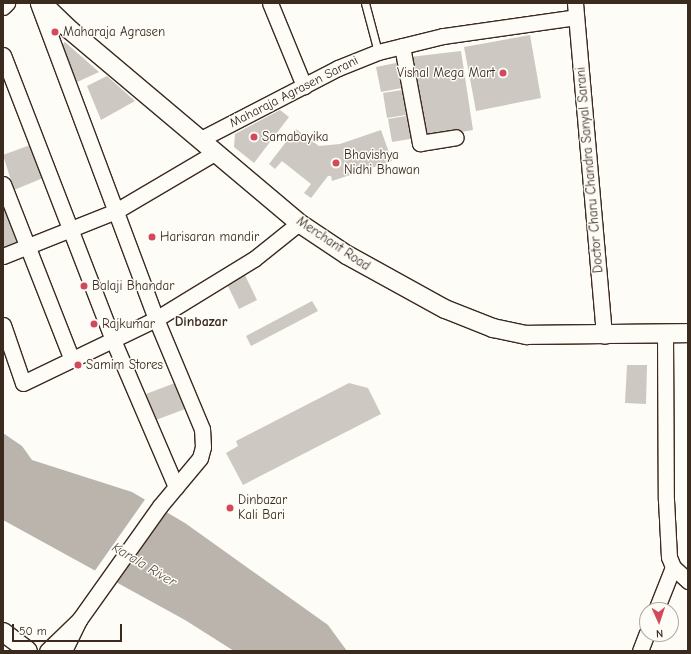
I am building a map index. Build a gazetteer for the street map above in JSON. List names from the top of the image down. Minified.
{"streets":{"street":["Maharaja Agrasen Sarani","Doctor Charu Chandra Sanyal Sarani","Merchant Road"]},"crossings":[["Maharaja Agrasen Sarani","Doctor Charu Chandra Sanyal Sarani"],["Maharaja Agrasen Sarani","Merchant Road"],["Doctor Charu Chandra Sanyal Sarani","Merchant Road"]],"districts":["Dinbazar"],"water":["Karala River"],"places":["Maharaja Agrasen","Vishal Mega Mart","Samabayika","Bhavishya Nidhi Bhawan","Harisaran mandir","Balaji Bhandar","Rajkumar","Samim Stores","Dinbazar Kali Bari"],"scale_bar":"50 m","north":"bottom"}
